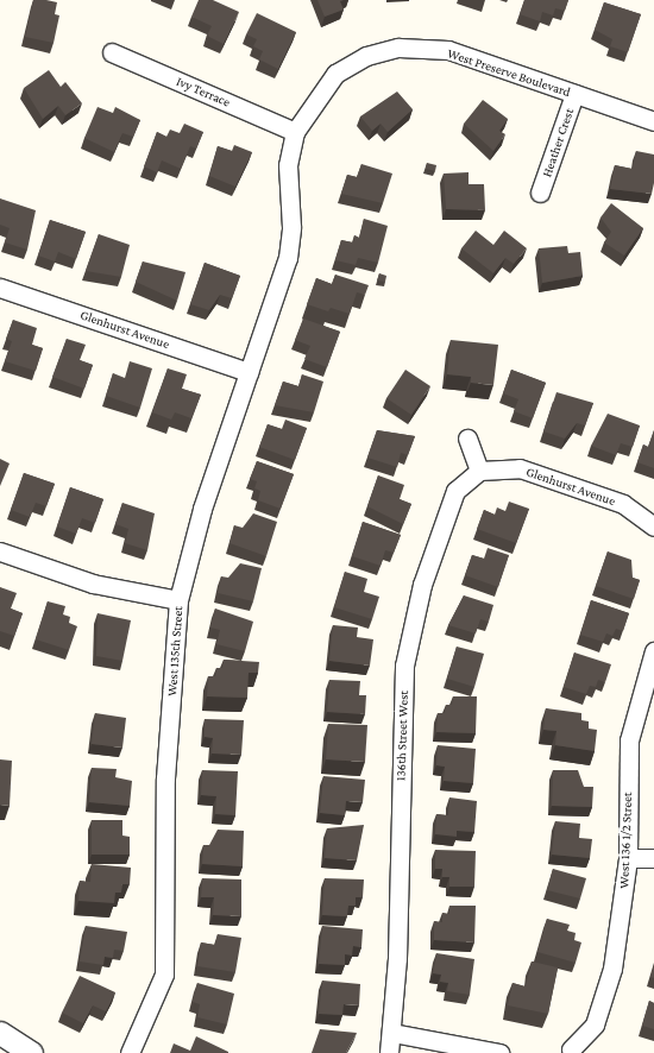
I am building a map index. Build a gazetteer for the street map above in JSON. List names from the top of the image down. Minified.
{"streets":{"street":["West Preserve Boulevard","Ivy Terrace","Heather Crest","Glenhurst Avenue","West 135th Street","136th Street West","West 136 1/2 Street"]},"crossings":[["West Preserve Boulevard","Ivy Terrace"],["West Preserve Boulevard","Heather Crest"],["West Preserve Boulevard","West 135th Street"],["Glenhurst Avenue","West 135th Street"],["Glenhurst Avenue","136th Street West"]]}
